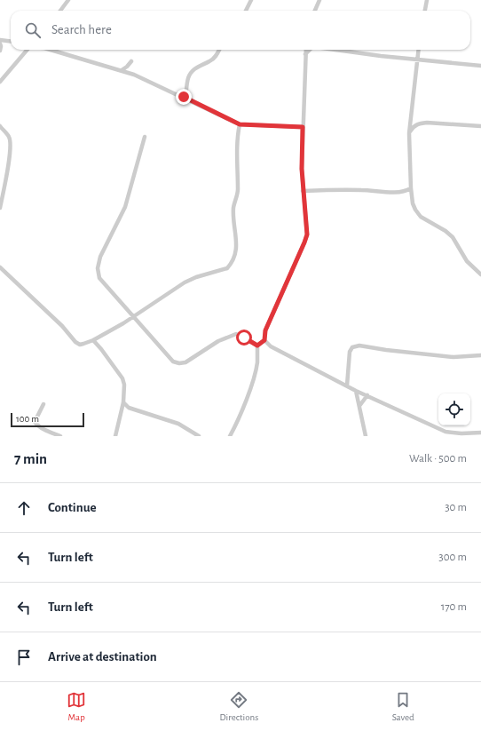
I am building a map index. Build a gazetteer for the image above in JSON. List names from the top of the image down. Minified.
{"scale_bar":"100 m","page":{"search":"Search here","scale":"100 m","heading":["7 min","Walk · 500 m"],"list":[["Continue","30 m"],["Turn left","300 m"],["Turn left","170 m"],"Arrive at destination"],"nav":["Map","Directions","Saved"]}}
